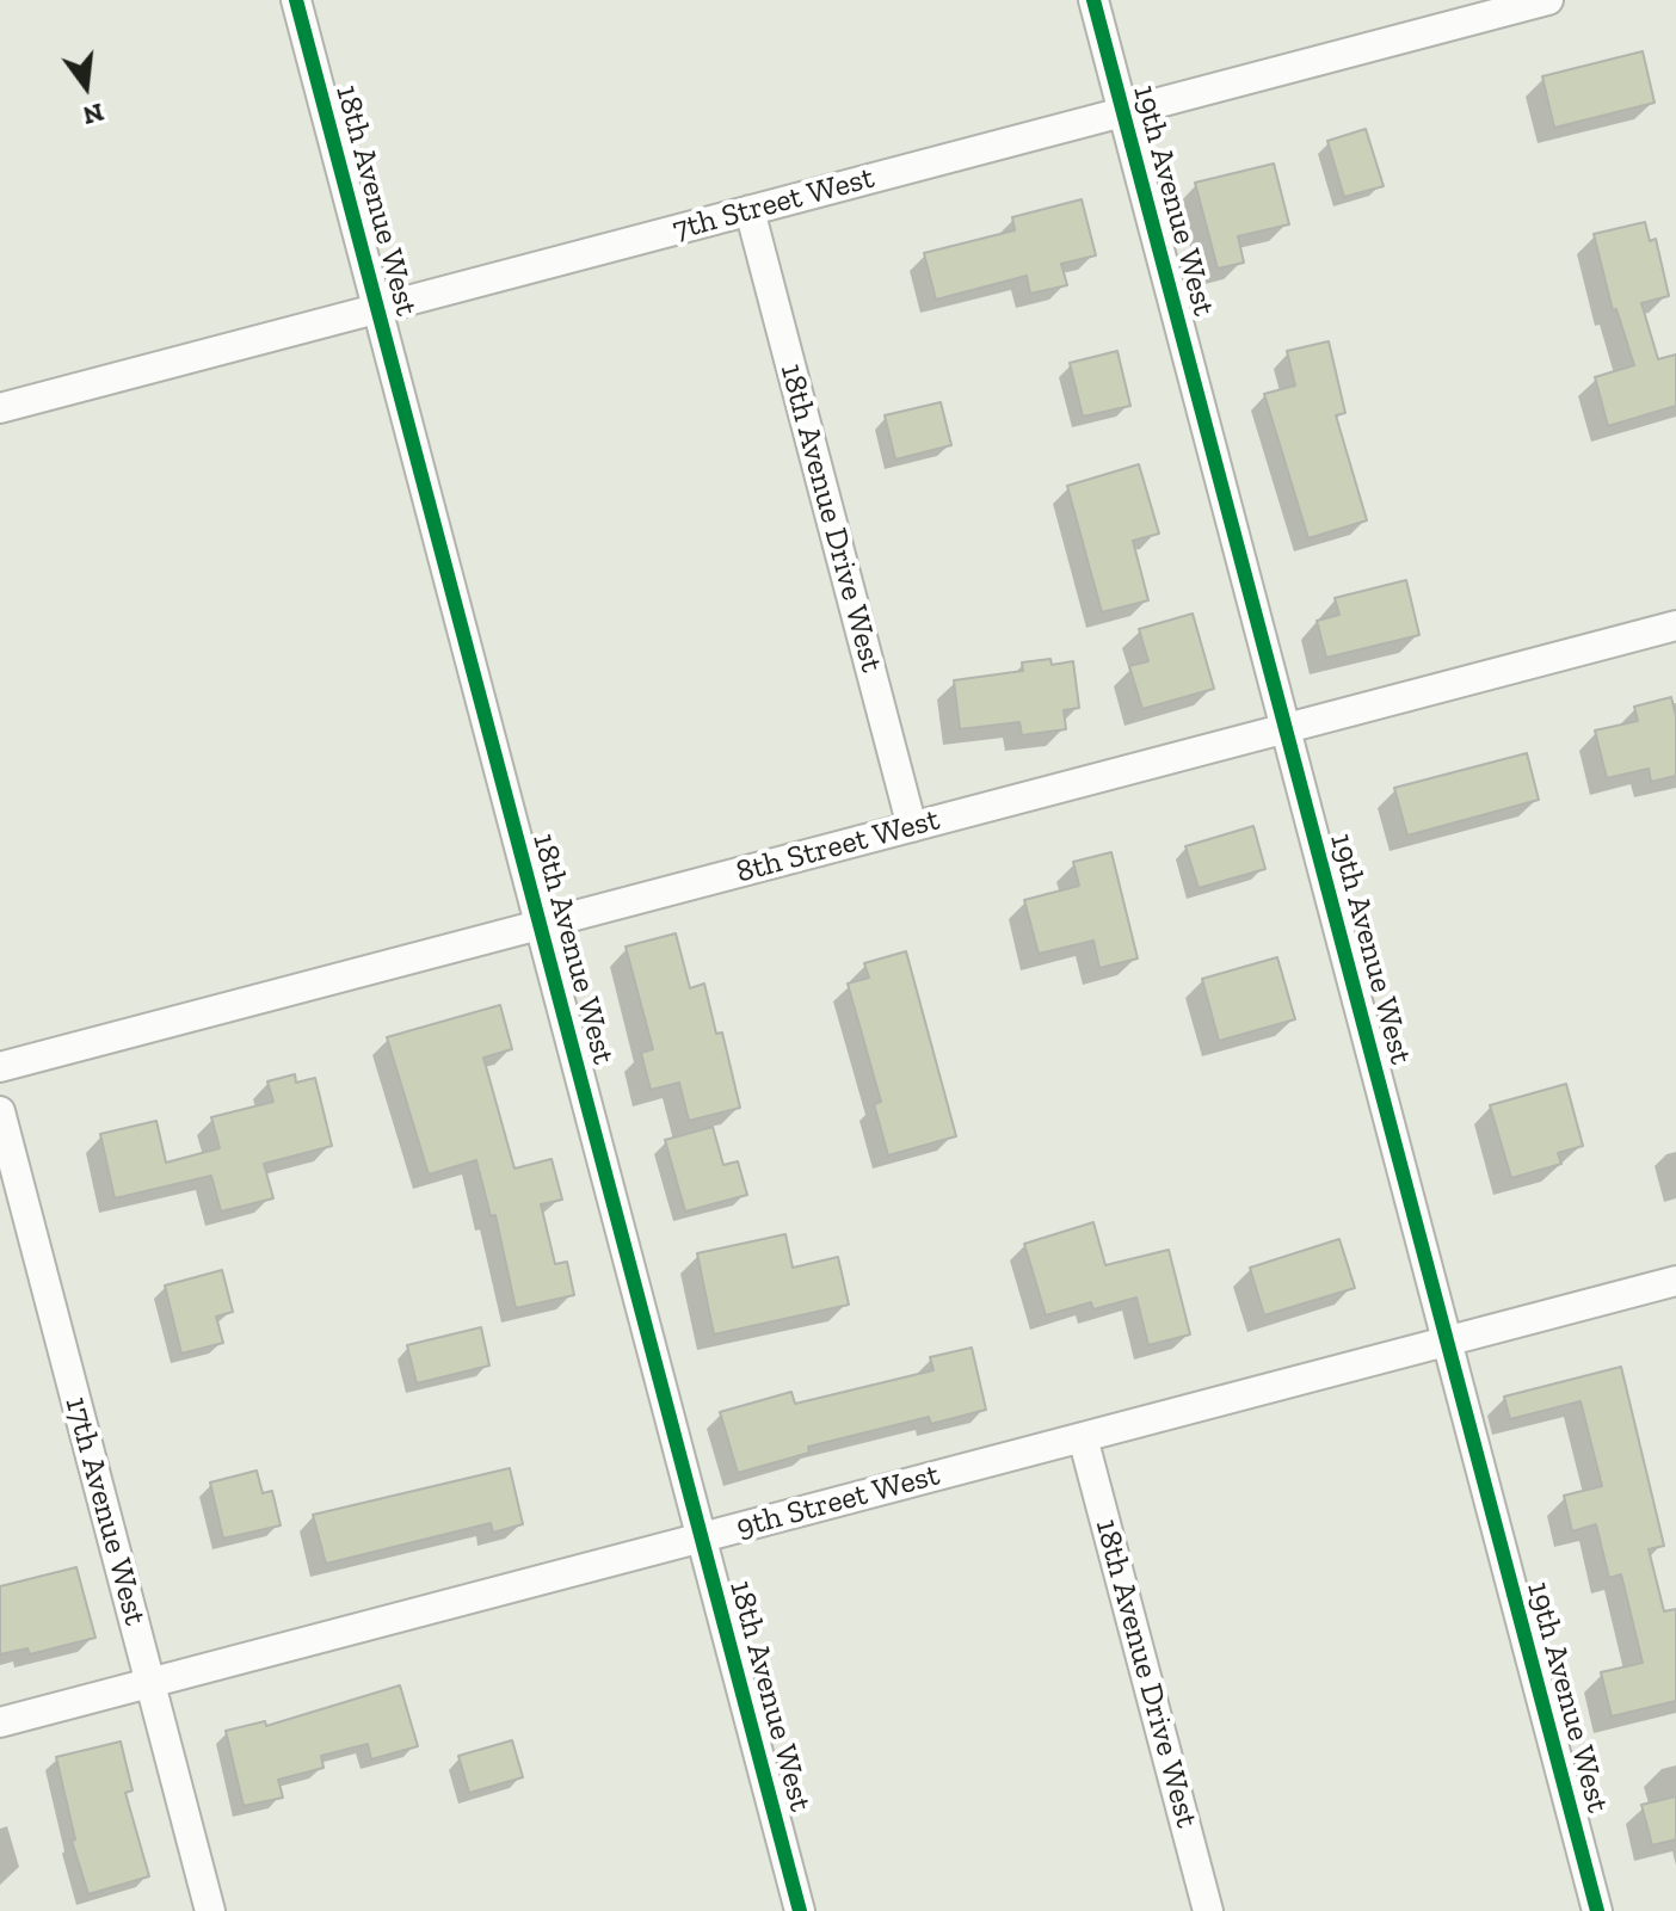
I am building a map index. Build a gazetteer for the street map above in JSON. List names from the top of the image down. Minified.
{"streets":{"street":["18th Avenue West","19th Avenue West","7th Street West","18th Avenue Drive West","8th Street West","9th Street West","17th Avenue West"]},"crossings":[["18th Avenue West","7th Street West"],["18th Avenue West","8th Street West"],["18th Avenue West","9th Street West"],["19th Avenue West","7th Street West"],["19th Avenue West","8th Street West"],["19th Avenue West","9th Street West"],["7th Street West","18th Avenue Drive West"],["18th Avenue Drive West","8th Street West"],["18th Avenue Drive West","9th Street West"],["9th Street West","17th Avenue West"]],"north":"bottom"}
